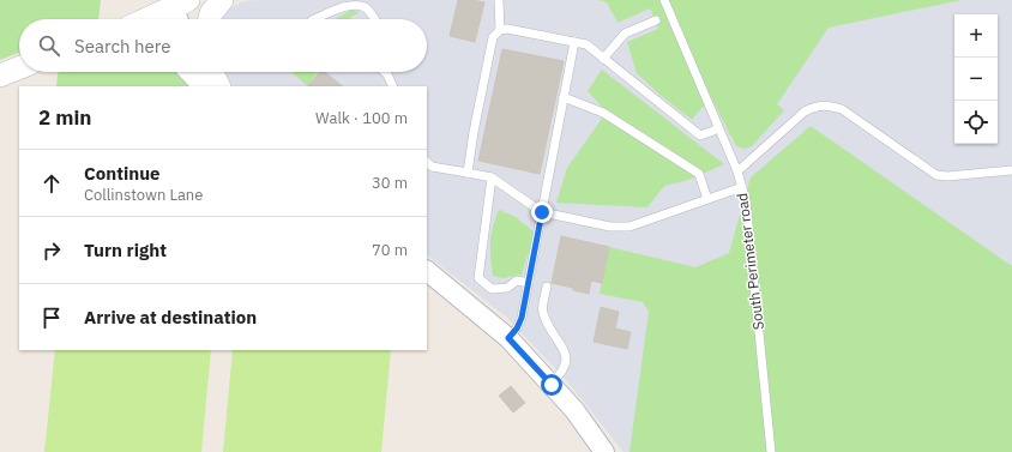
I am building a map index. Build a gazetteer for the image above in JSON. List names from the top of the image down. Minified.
{"streets":{"lane":["South Perimeter road"]},"page":{"map_buttons":["+","−"],"search":"Search here","heading":["2 min","Walk · 100 m"],"list":[["Continue","Collinstown Lane","30 m"],["Turn right","70 m"],"Arrive at destination"]}}
